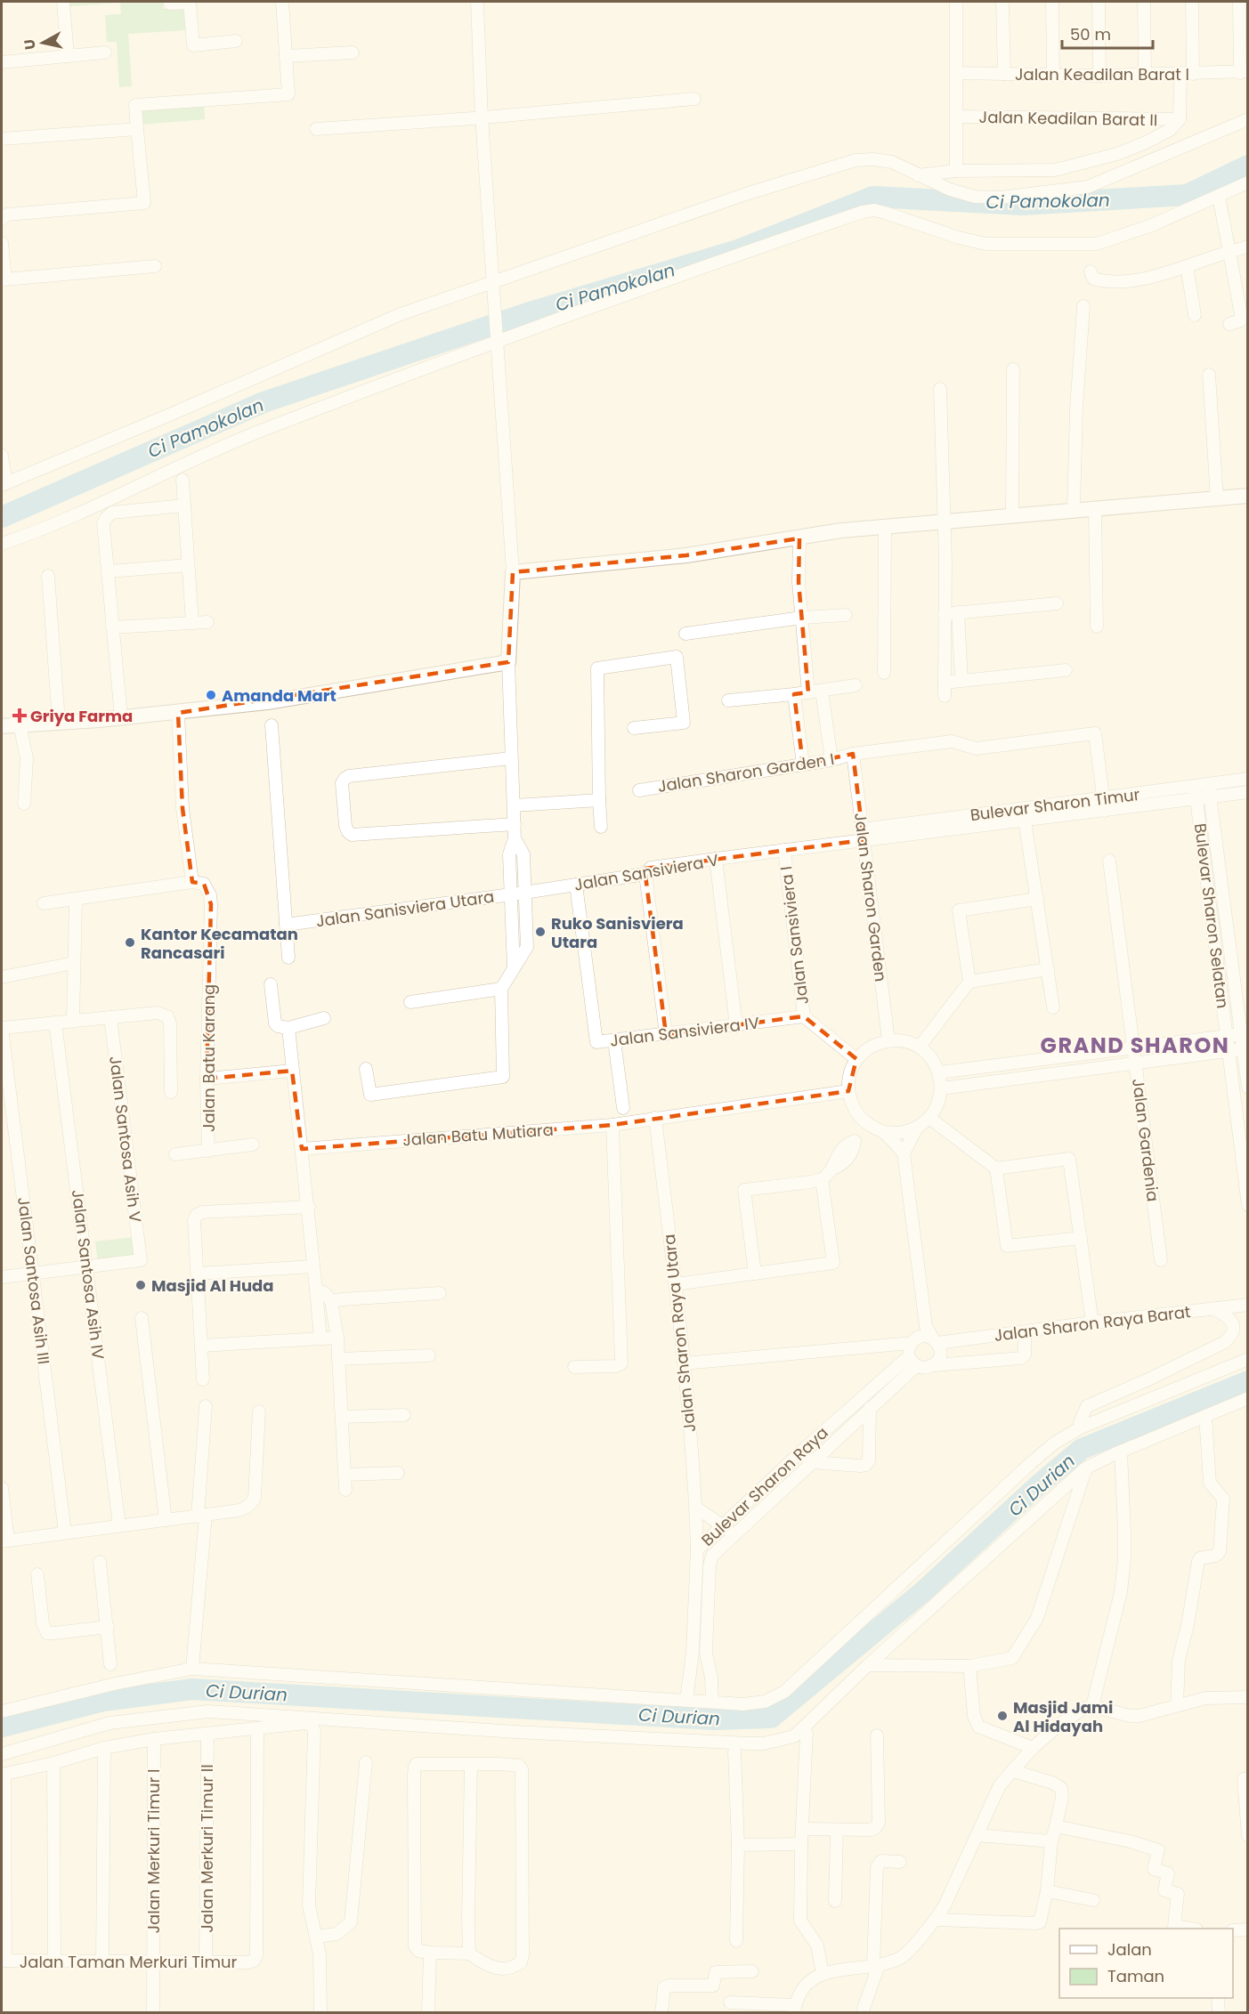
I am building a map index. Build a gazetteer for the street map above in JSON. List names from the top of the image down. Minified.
{"streets":{"street":["Jalan Keadilan Barat I","Jalan Keadilan Barat II","Jalan Sharon Garden I","Bulevar Sharon Timur","Jalan Sansiviera V","Jalan Sharon Garden","Jalan Sanisviera Utara","Bulevar Sharon Selatan","Jalan Sansiviera I","Jalan Sansiviera IV","Jalan Batu Karang","Jalan Batu Mutiara","Jalan Santosa Asih V","Jalan Gardenia","Jalan Santosa Asih IV","Jalan Santosa Asih III","Jalan Sharon Raya Barat","Jalan Sharon Raya Utara","Bulevar Sharon Raya","Jalan Merkuri Timur II","Jalan Merkuri Timur I","Jalan Taman Merkuri Timur"]},"crossings":[["Jalan Sharon Garden I","Bulevar Sharon Timur"],["Jalan Sharon Garden I","Jalan Sharon Garden"],["Bulevar Sharon Timur","Jalan Sansiviera V"],["Bulevar Sharon Timur","Jalan Sharon Garden"],["Bulevar Sharon Timur","Bulevar Sharon Selatan"],["Jalan Sansiviera V","Jalan Sharon Garden"],["Jalan Sansiviera V","Jalan Sanisviera Utara"],["Jalan Sansiviera V","Jalan Sansiviera I"],["Jalan Sansiviera V","Jalan Sansiviera IV"],["Jalan Sharon Garden","Jalan Sansiviera I"],["Jalan Sharon Garden","Jalan Batu Mutiara"],["Jalan Sansiviera I","Jalan Sansiviera IV"],["Jalan Sansiviera I","Jalan Batu Mutiara"],["Jalan Batu Mutiara","Jalan Sharon Raya Utara"],["Jalan Santosa Asih V","Jalan Santosa Asih IV"],["Jalan Sharon Raya Barat","Bulevar Sharon Raya"],["Jalan Sharon Raya Utara","Bulevar Sharon Raya"],["Jalan Merkuri Timur II","Jalan Taman Merkuri Timur"],["Jalan Merkuri Timur I","Jalan Taman Merkuri Timur"]],"districts":["GRAND SHARON"],"water":["Ci Pamokolan","Ci Durian"],"places":{"other":["Amanda Mart","Ruko Sanisviera Utara","Kantor Kecamatan Rancasari","Masjid Al Huda","Masjid Jami Al Hidayah"],"health":["Griya Farma"]},"legend":["Jalan","Taman"],"scale_bar":"50 m","north":"left"}
